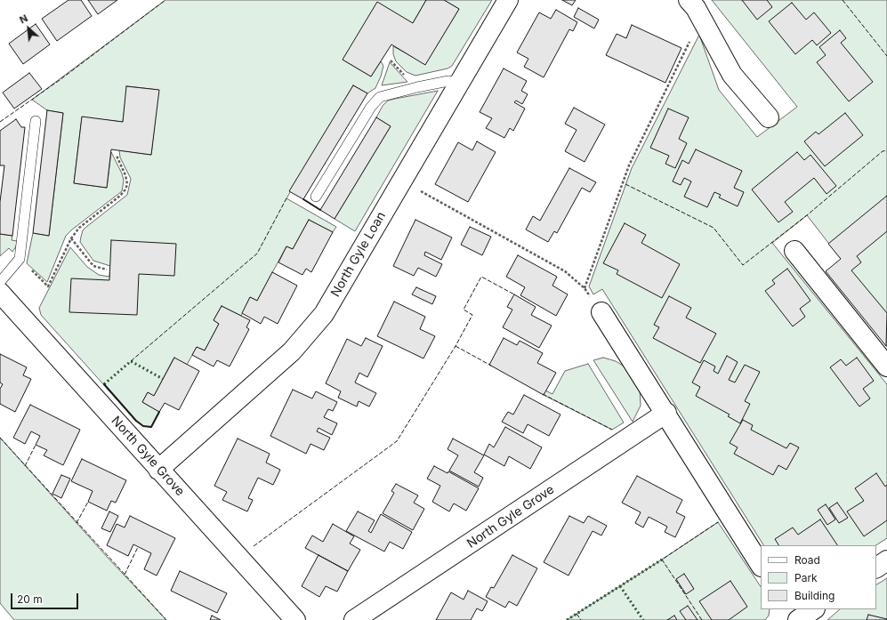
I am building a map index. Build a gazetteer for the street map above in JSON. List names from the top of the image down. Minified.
{"streets":{"street":["North Gyle Loan","North Gyle Grove"]},"crossings":[["North Gyle Loan","North Gyle Grove"]],"legend":["Road","Park","Building"],"scale_bar":"20 m","north":"top left"}
